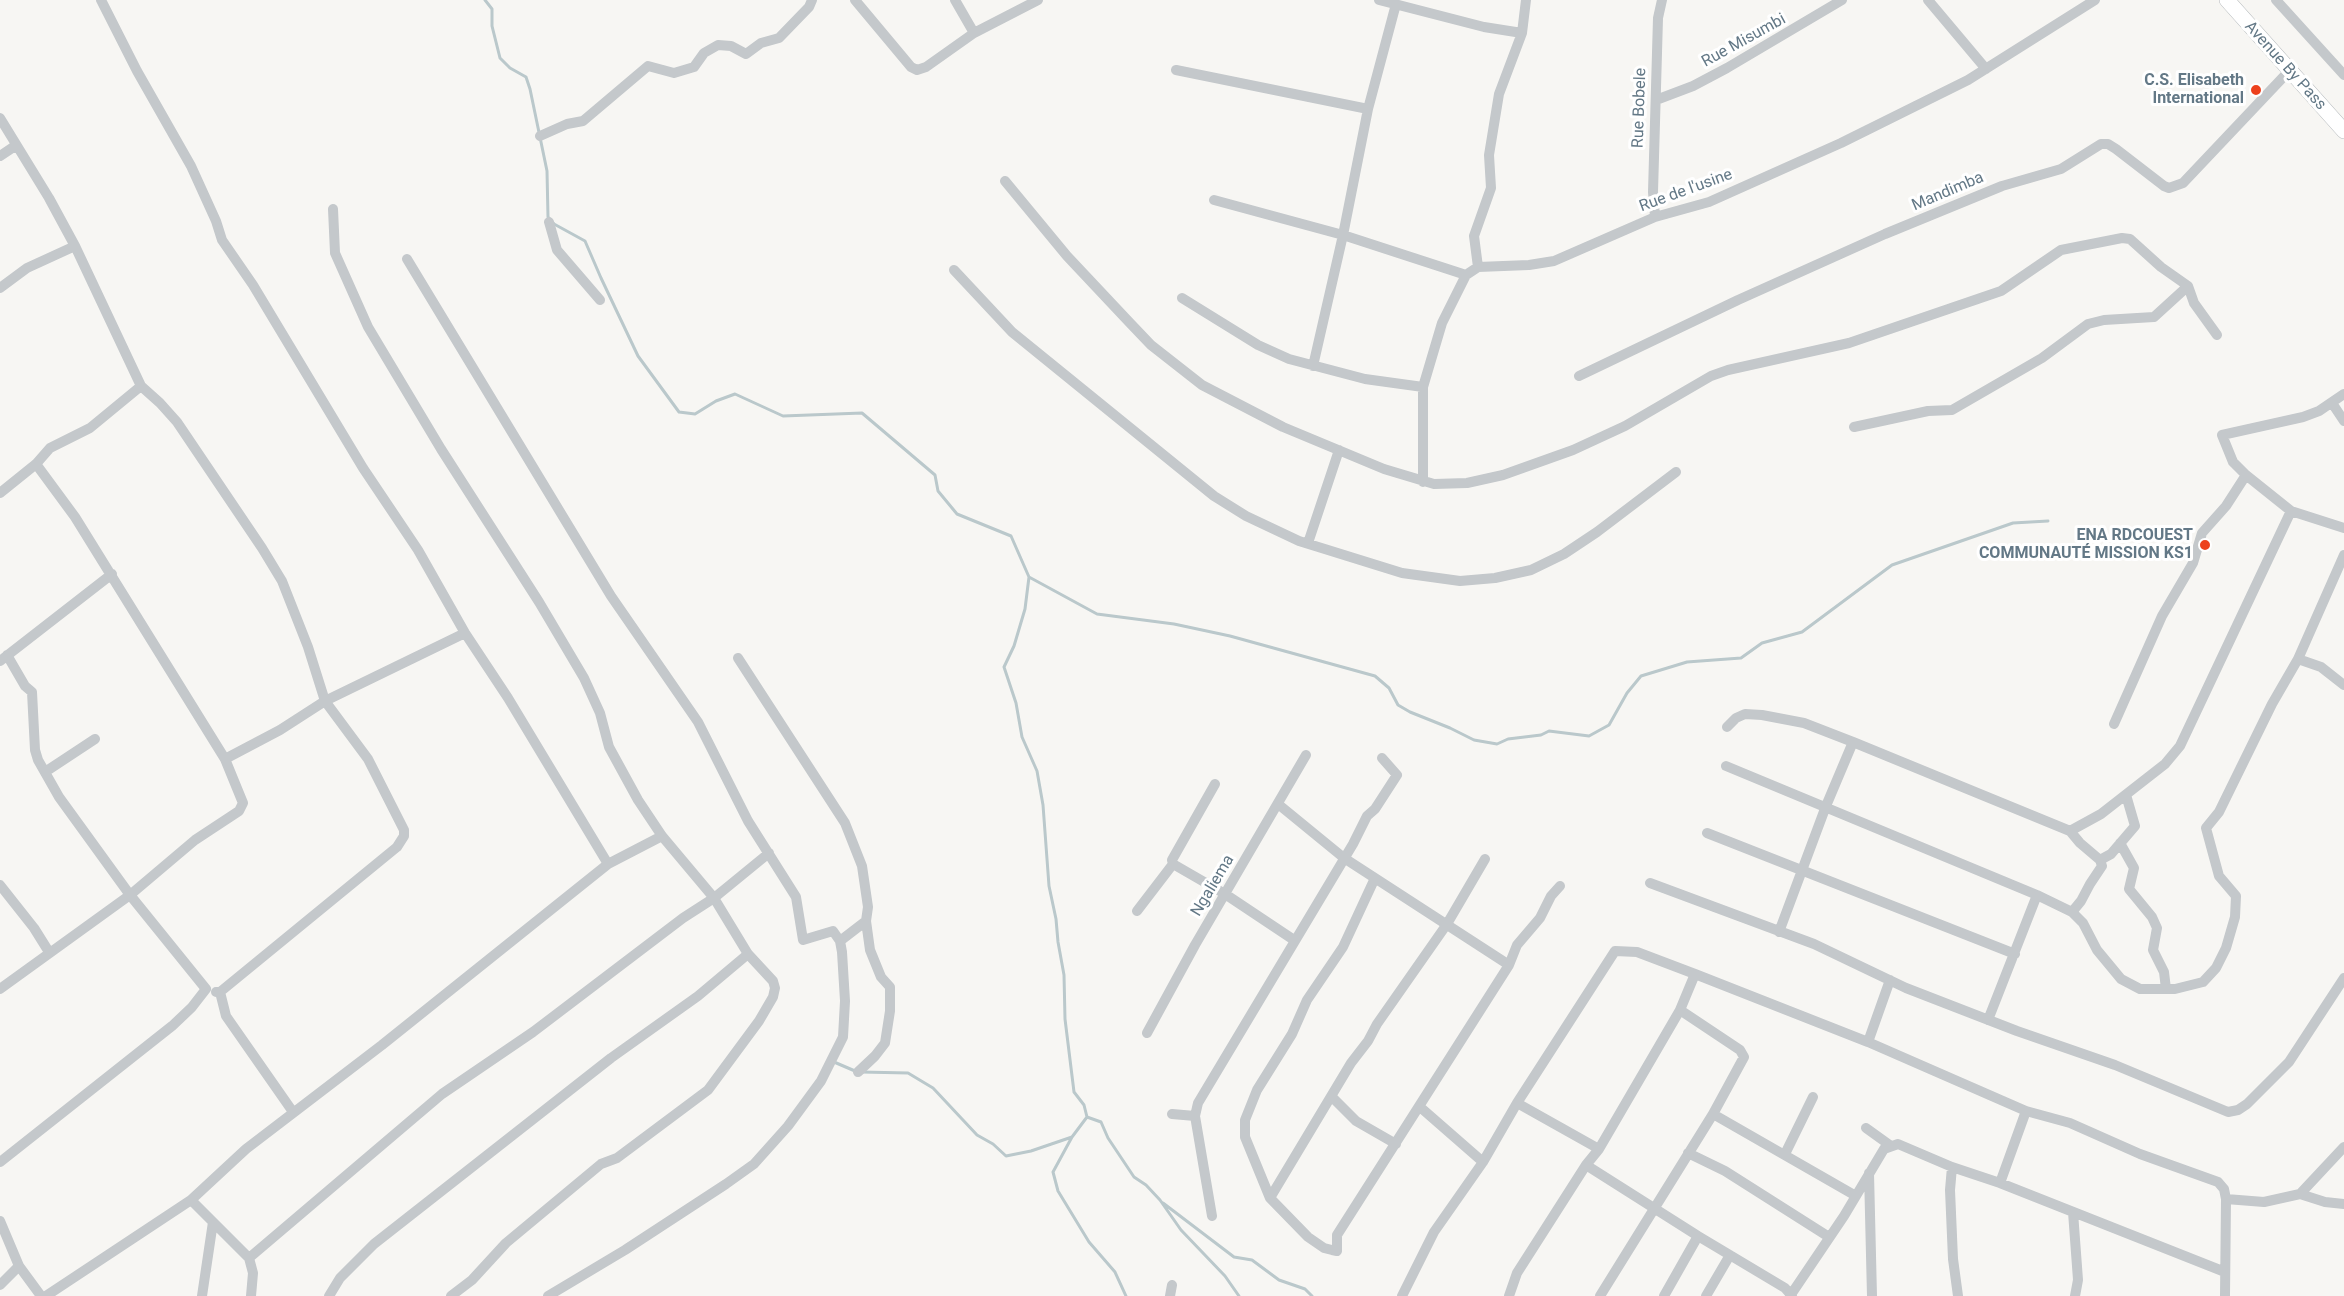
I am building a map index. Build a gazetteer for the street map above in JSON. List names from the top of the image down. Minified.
{"streets":{"highway":["Avenue By Pass"],"street":["Rue Misumbi","Rue Bobele","Rue de l'usine","Mandimba","Ngaliema"]},"crossings":[["Rue Misumbi","Rue Bobele"],["Avenue By Pass","Mandimba"],["Rue Bobele","Rue de l'usine"]],"places":["C.S. Elisabeth International","ENA RDCOUEST COMMUNAUTÉ MISSION KS1"]}
